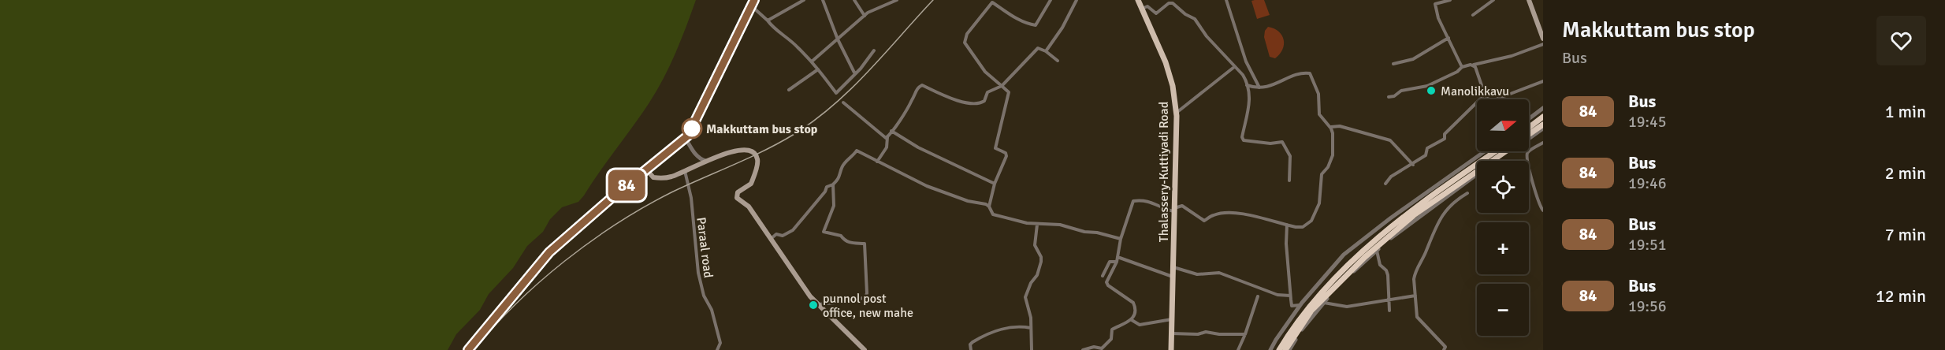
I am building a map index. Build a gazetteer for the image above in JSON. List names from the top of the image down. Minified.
{"streets":{"main road":["Thalassery-Kuttiyadi Road"],"street":["Paraal road"]},"places":["Manolikkavu","Makkuttam bus stop","punnol post office, new mahe"],"lines":["bus line 84"],"north":"right","page":{"on_map":"84","heading":["Makkuttam bus stop","Bus"],"list":[{"mark":"84","name":"Bus","note":"19:45","value":"1 min"},{"mark":"84","name":"Bus","note":"19:46","value":"2 min"},{"mark":"84","name":"Bus","note":"19:51","value":"7 min"},{"mark":"84","name":"Bus","note":"19:56","value":"12 min"}],"map_buttons":["+","−"]}}
